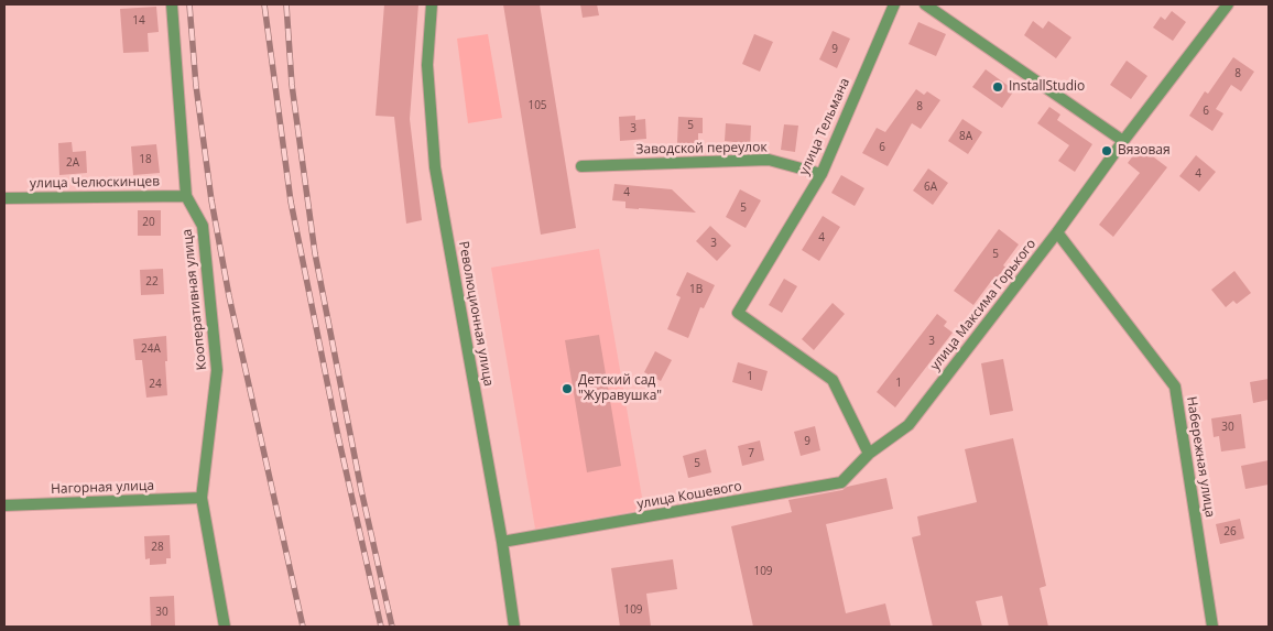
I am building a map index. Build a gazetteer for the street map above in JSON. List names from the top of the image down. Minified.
{"streets":{"street":["улица Тельмана","Заводской переулок","улица Челюскинцев","Кооперативная улица","улица Максима Горького","Революционная улица","Набережная улица","Нагорная улица","улица Кошевого"]},"crossings":[["улица Тельмана","Заводской переулок"],["улица Тельмана","улица Максима Горького"],["улица Тельмана","улица Кошевого"],["улица Челюскинцев","Кооперативная улица"],["Кооперативная улица","Нагорная улица"],["улица Максима Горького","Набережная улица"],["улица Максима Горького","улица Кошевого"],["Революционная улица","улица Кошевого"]],"places":["InstallStudio","Вязовая","Детский сад \"Журавушка\""],"house_numbers":["14","9","8","105","8","6","5","3","8А","6","18","2А","4","6А","4","5","20","4","3","5","22","1В","3","24А","1","1","24","30","9","7","5","26","28","109","109","30"]}
